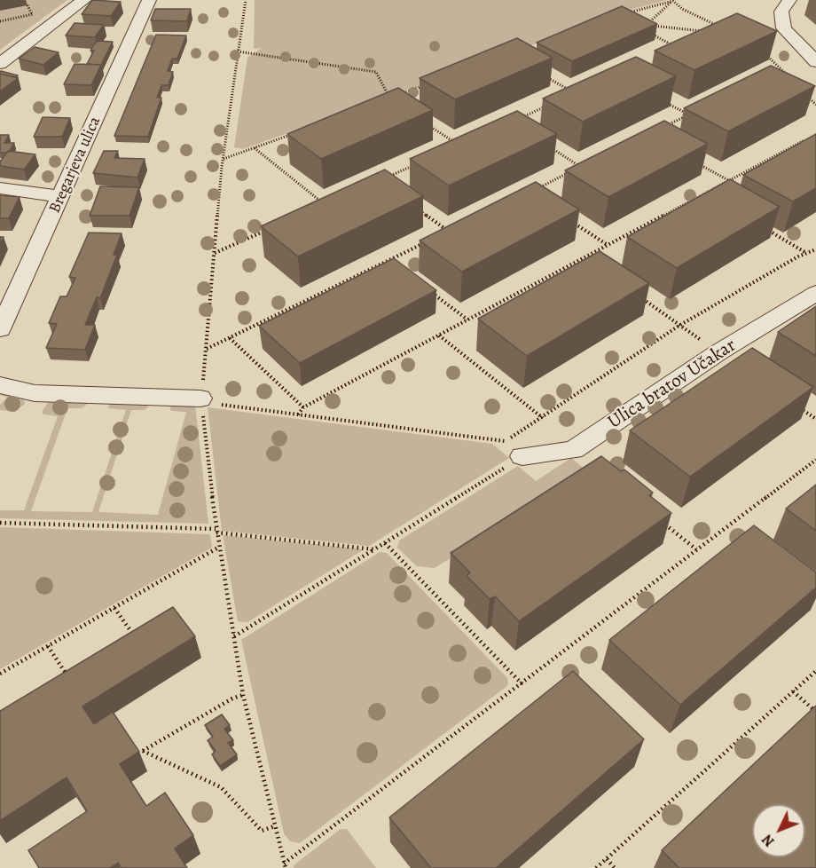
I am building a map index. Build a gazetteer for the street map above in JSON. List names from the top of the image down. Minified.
{"streets":{"street":["Bregarjeva ulica","Ulica bratov Učakar"]},"north":"bottom left"}
